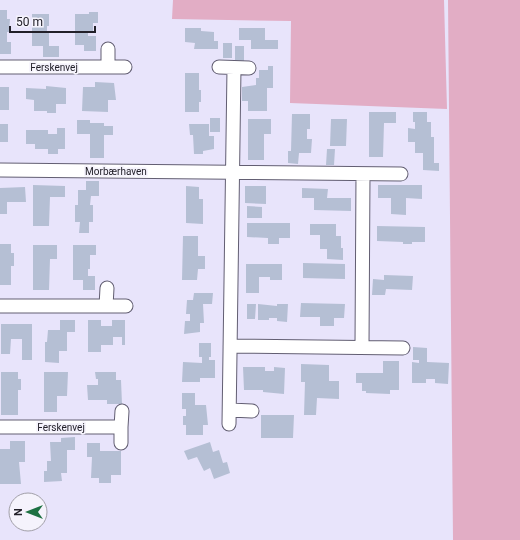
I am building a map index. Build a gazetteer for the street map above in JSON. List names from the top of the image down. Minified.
{"streets":{"street":["Ferskenvej","Morbærhaven"]},"scale_bar":"50 m","north":"left"}
